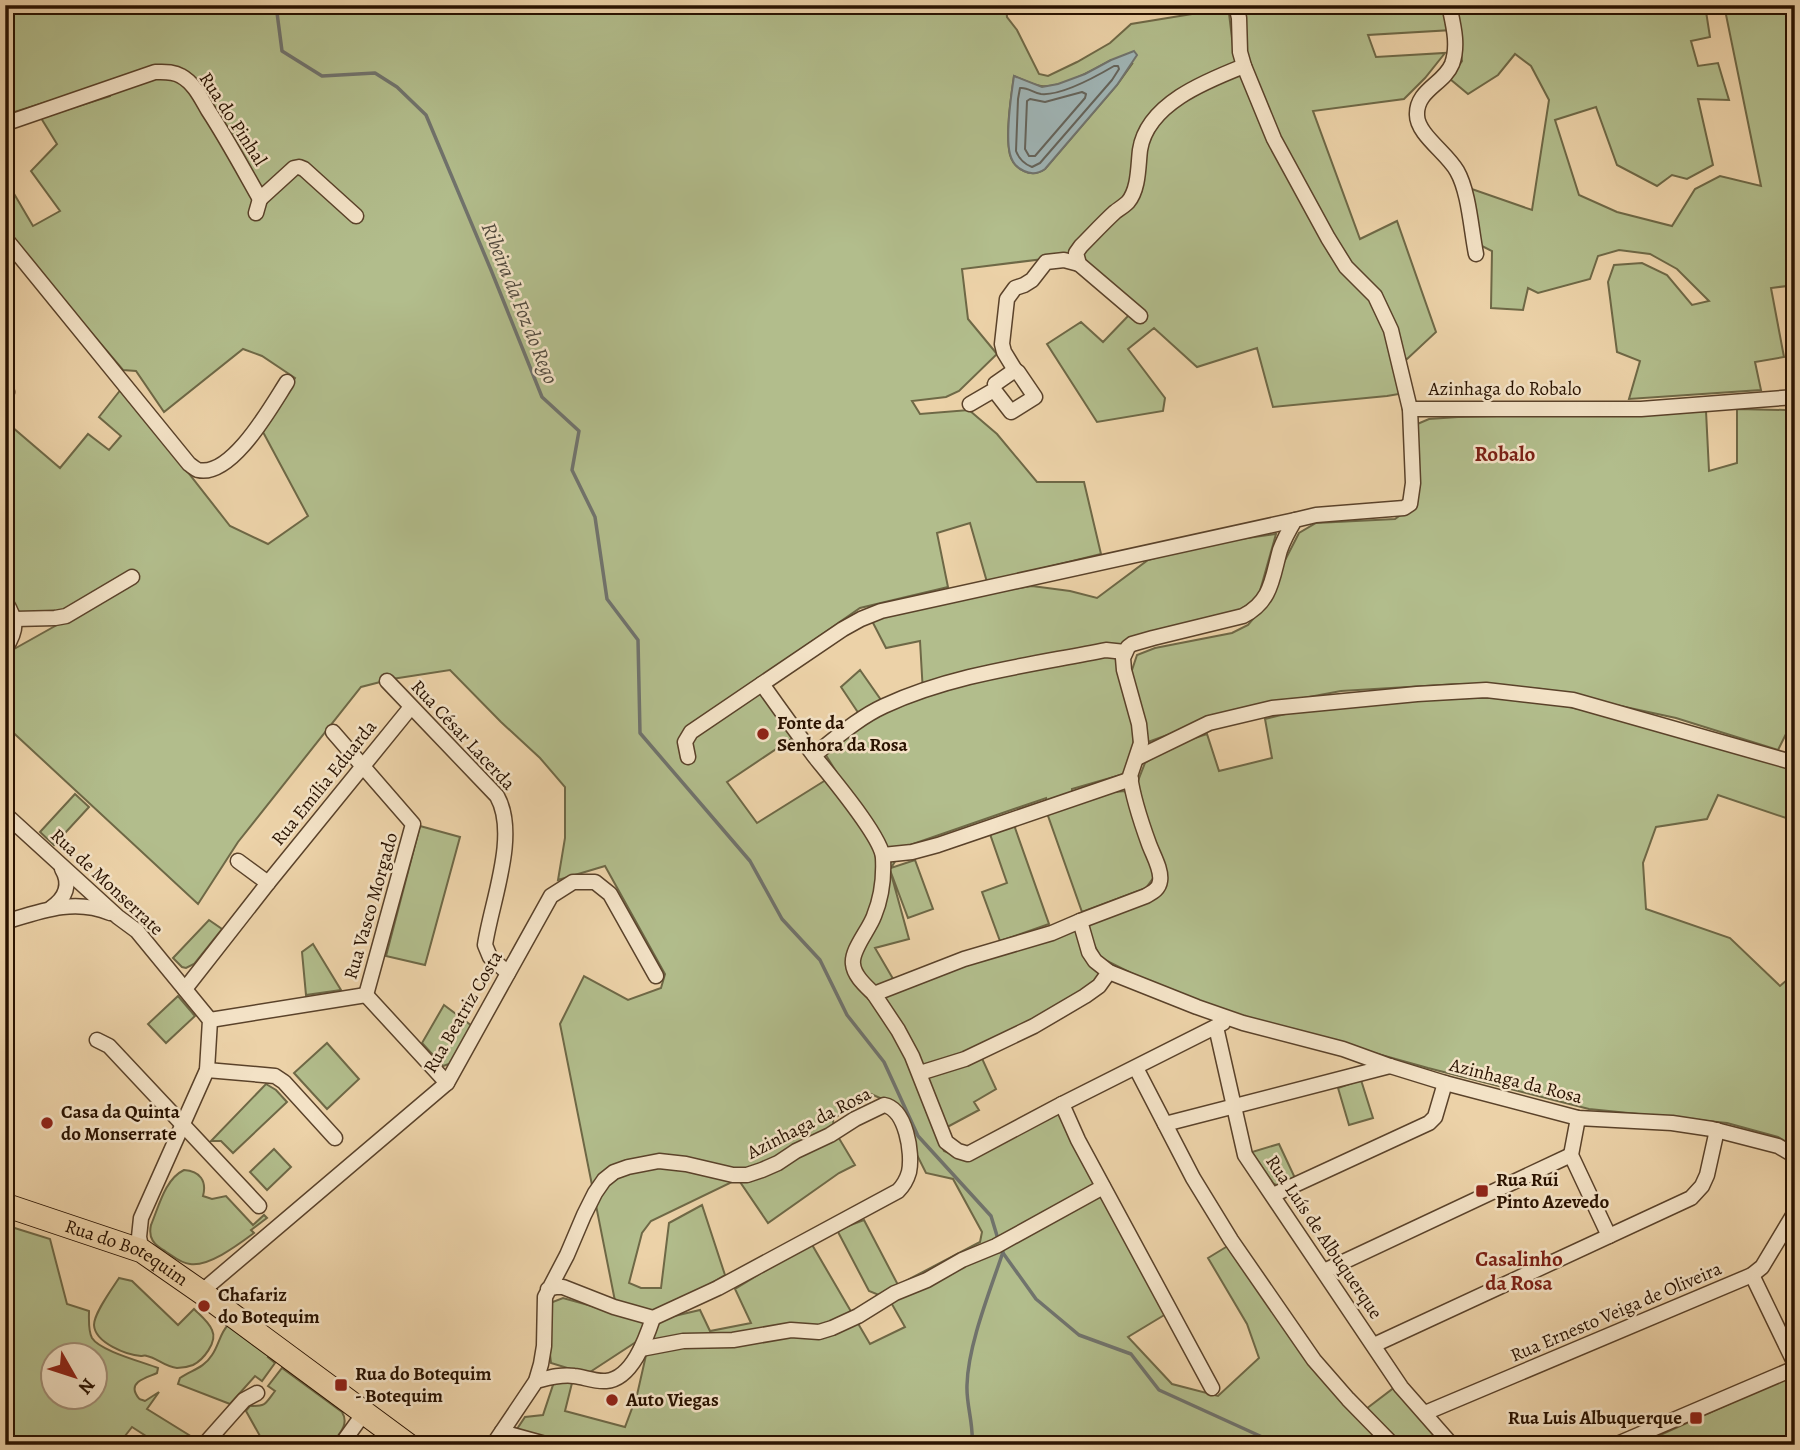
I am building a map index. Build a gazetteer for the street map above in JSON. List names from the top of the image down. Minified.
{"streets":{"main road":["Rua do Botequim"],"street":["Rua do Pinhal","Azinhaga do Robalo","Rua César Lacerda","Rua Emília Eduarda","Rua de Monserrate","Rua Vasco Morgado","Rua Beatriz Costa","Azinhaga da Rosa","Rua Luís de Albuquerque","Rua Ernesto Veiga de Oliveira"]},"crossings":[["Rua César Lacerda","Rua Emília Eduarda"],["Rua César Lacerda","Rua Beatriz Costa"],["Rua Emília Eduarda","Rua de Monserrate"],["Rua Emília Eduarda","Rua Vasco Morgado"],["Rua Beatriz Costa","Rua do Botequim"],["Rua Luís de Albuquerque","Rua Ernesto Veiga de Oliveira"]],"districts":["Robalo","Casalinho da Rosa"],"water":["Ribeira da Foz do Rego"],"places":{"other":["Fonte da Senhora da Rosa","Casa da Quinta do Monserrate","Chafariz do Botequim","Auto Viegas"],"transit":["Rua Rui Pinto Azevedo","Rua do Botequim - Botequim","Rua Luis Albuquerque"]},"north":"bottom right"}
